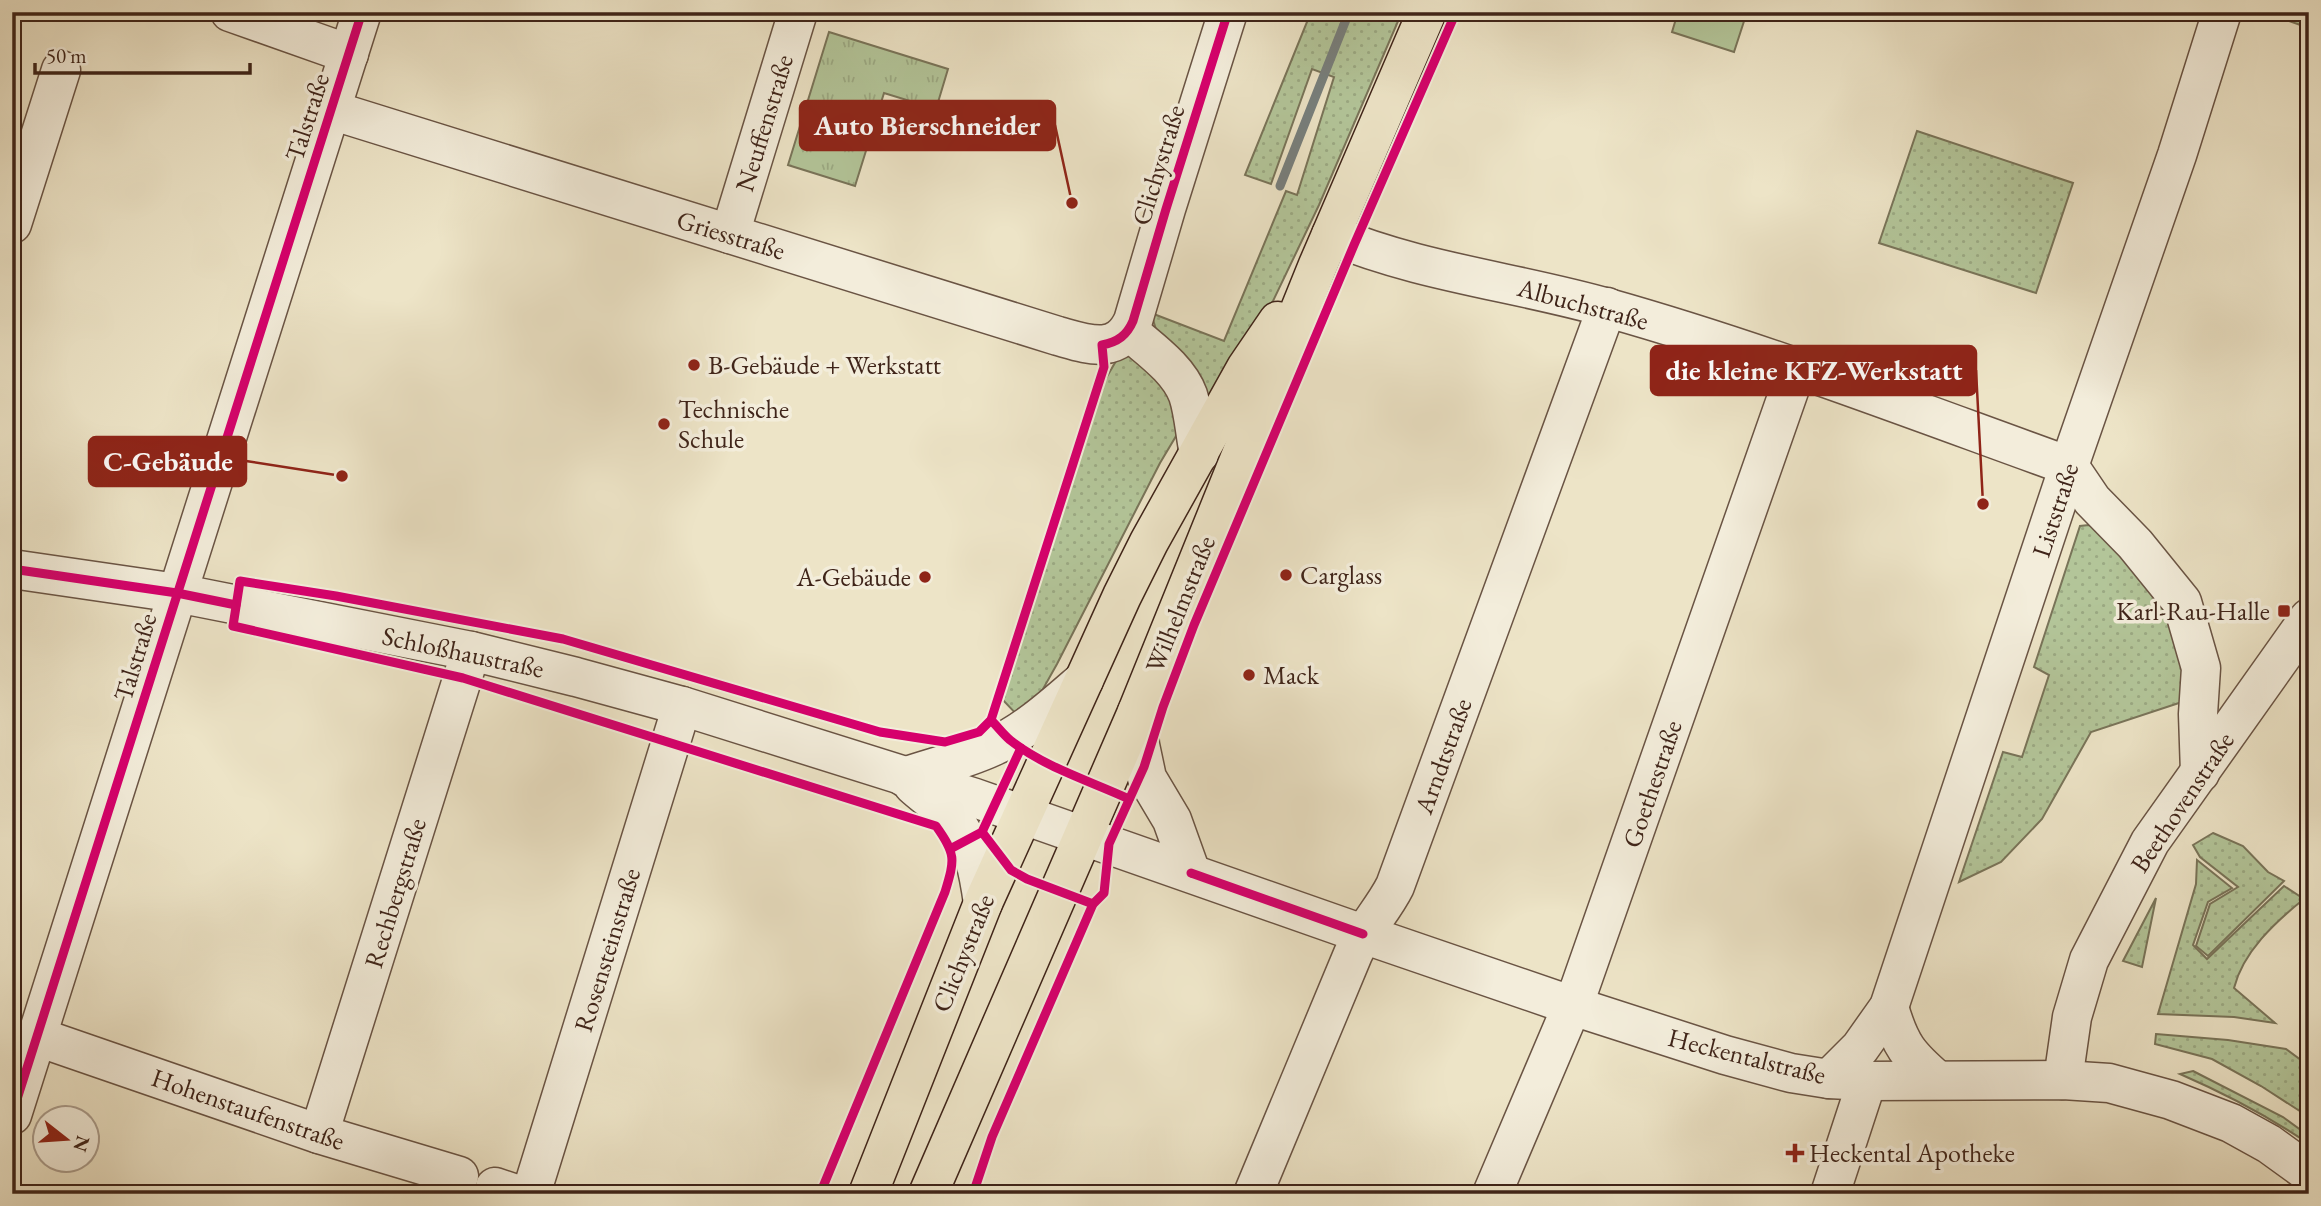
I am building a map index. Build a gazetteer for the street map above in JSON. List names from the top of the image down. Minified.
{"streets":{"main road":["Clichystraße","Wilhelmstraße"],"street":["Talstraße","Neuffenstraße","Griesstraße","Albuchstraße","Liststraße","Schloßhaustraße","Arndtstraße","Goethestraße","Beethovenstraße","Rechbergstraße","Rosensteinstraße","Heckentalstraße","Hohenstaufenstraße"]},"crossings":[["Talstraße","Griesstraße"],["Talstraße","Schloßhaustraße"],["Talstraße","Hohenstaufenstraße"],["Neuffenstraße","Griesstraße"],["Clichystraße","Griesstraße"],["Clichystraße","Albuchstraße"],["Clichystraße","Wilhelmstraße"],["Clichystraße","Schloßhaustraße"],["Albuchstraße","Liststraße"],["Albuchstraße","Wilhelmstraße"],["Albuchstraße","Arndtstraße"],["Albuchstraße","Goethestraße"],["Liststraße","Heckentalstraße"],["Wilhelmstraße","Schloßhaustraße"],["Wilhelmstraße","Heckentalstraße"],["Schloßhaustraße","Rechbergstraße"],["Schloßhaustraße","Rosensteinstraße"],["Schloßhaustraße","Heckentalstraße"],["Arndtstraße","Heckentalstraße"],["Goethestraße","Heckentalstraße"],["Beethovenstraße","Heckentalstraße"],["Rechbergstraße","Hohenstaufenstraße"],["Rosensteinstraße","Hohenstaufenstraße"]],"places":{"other":["Auto Bierschneider","B-Gebäude + Werkstatt","Technische Schule","C-Gebäude","die kleine KFZ-Werkstatt","Carglass","A-Gebäude","Mack"],"transit":["Karl-Rau-Halle"],"health":["Heckental Apotheke"]},"scale_bar":"50 m","north":"right"}
